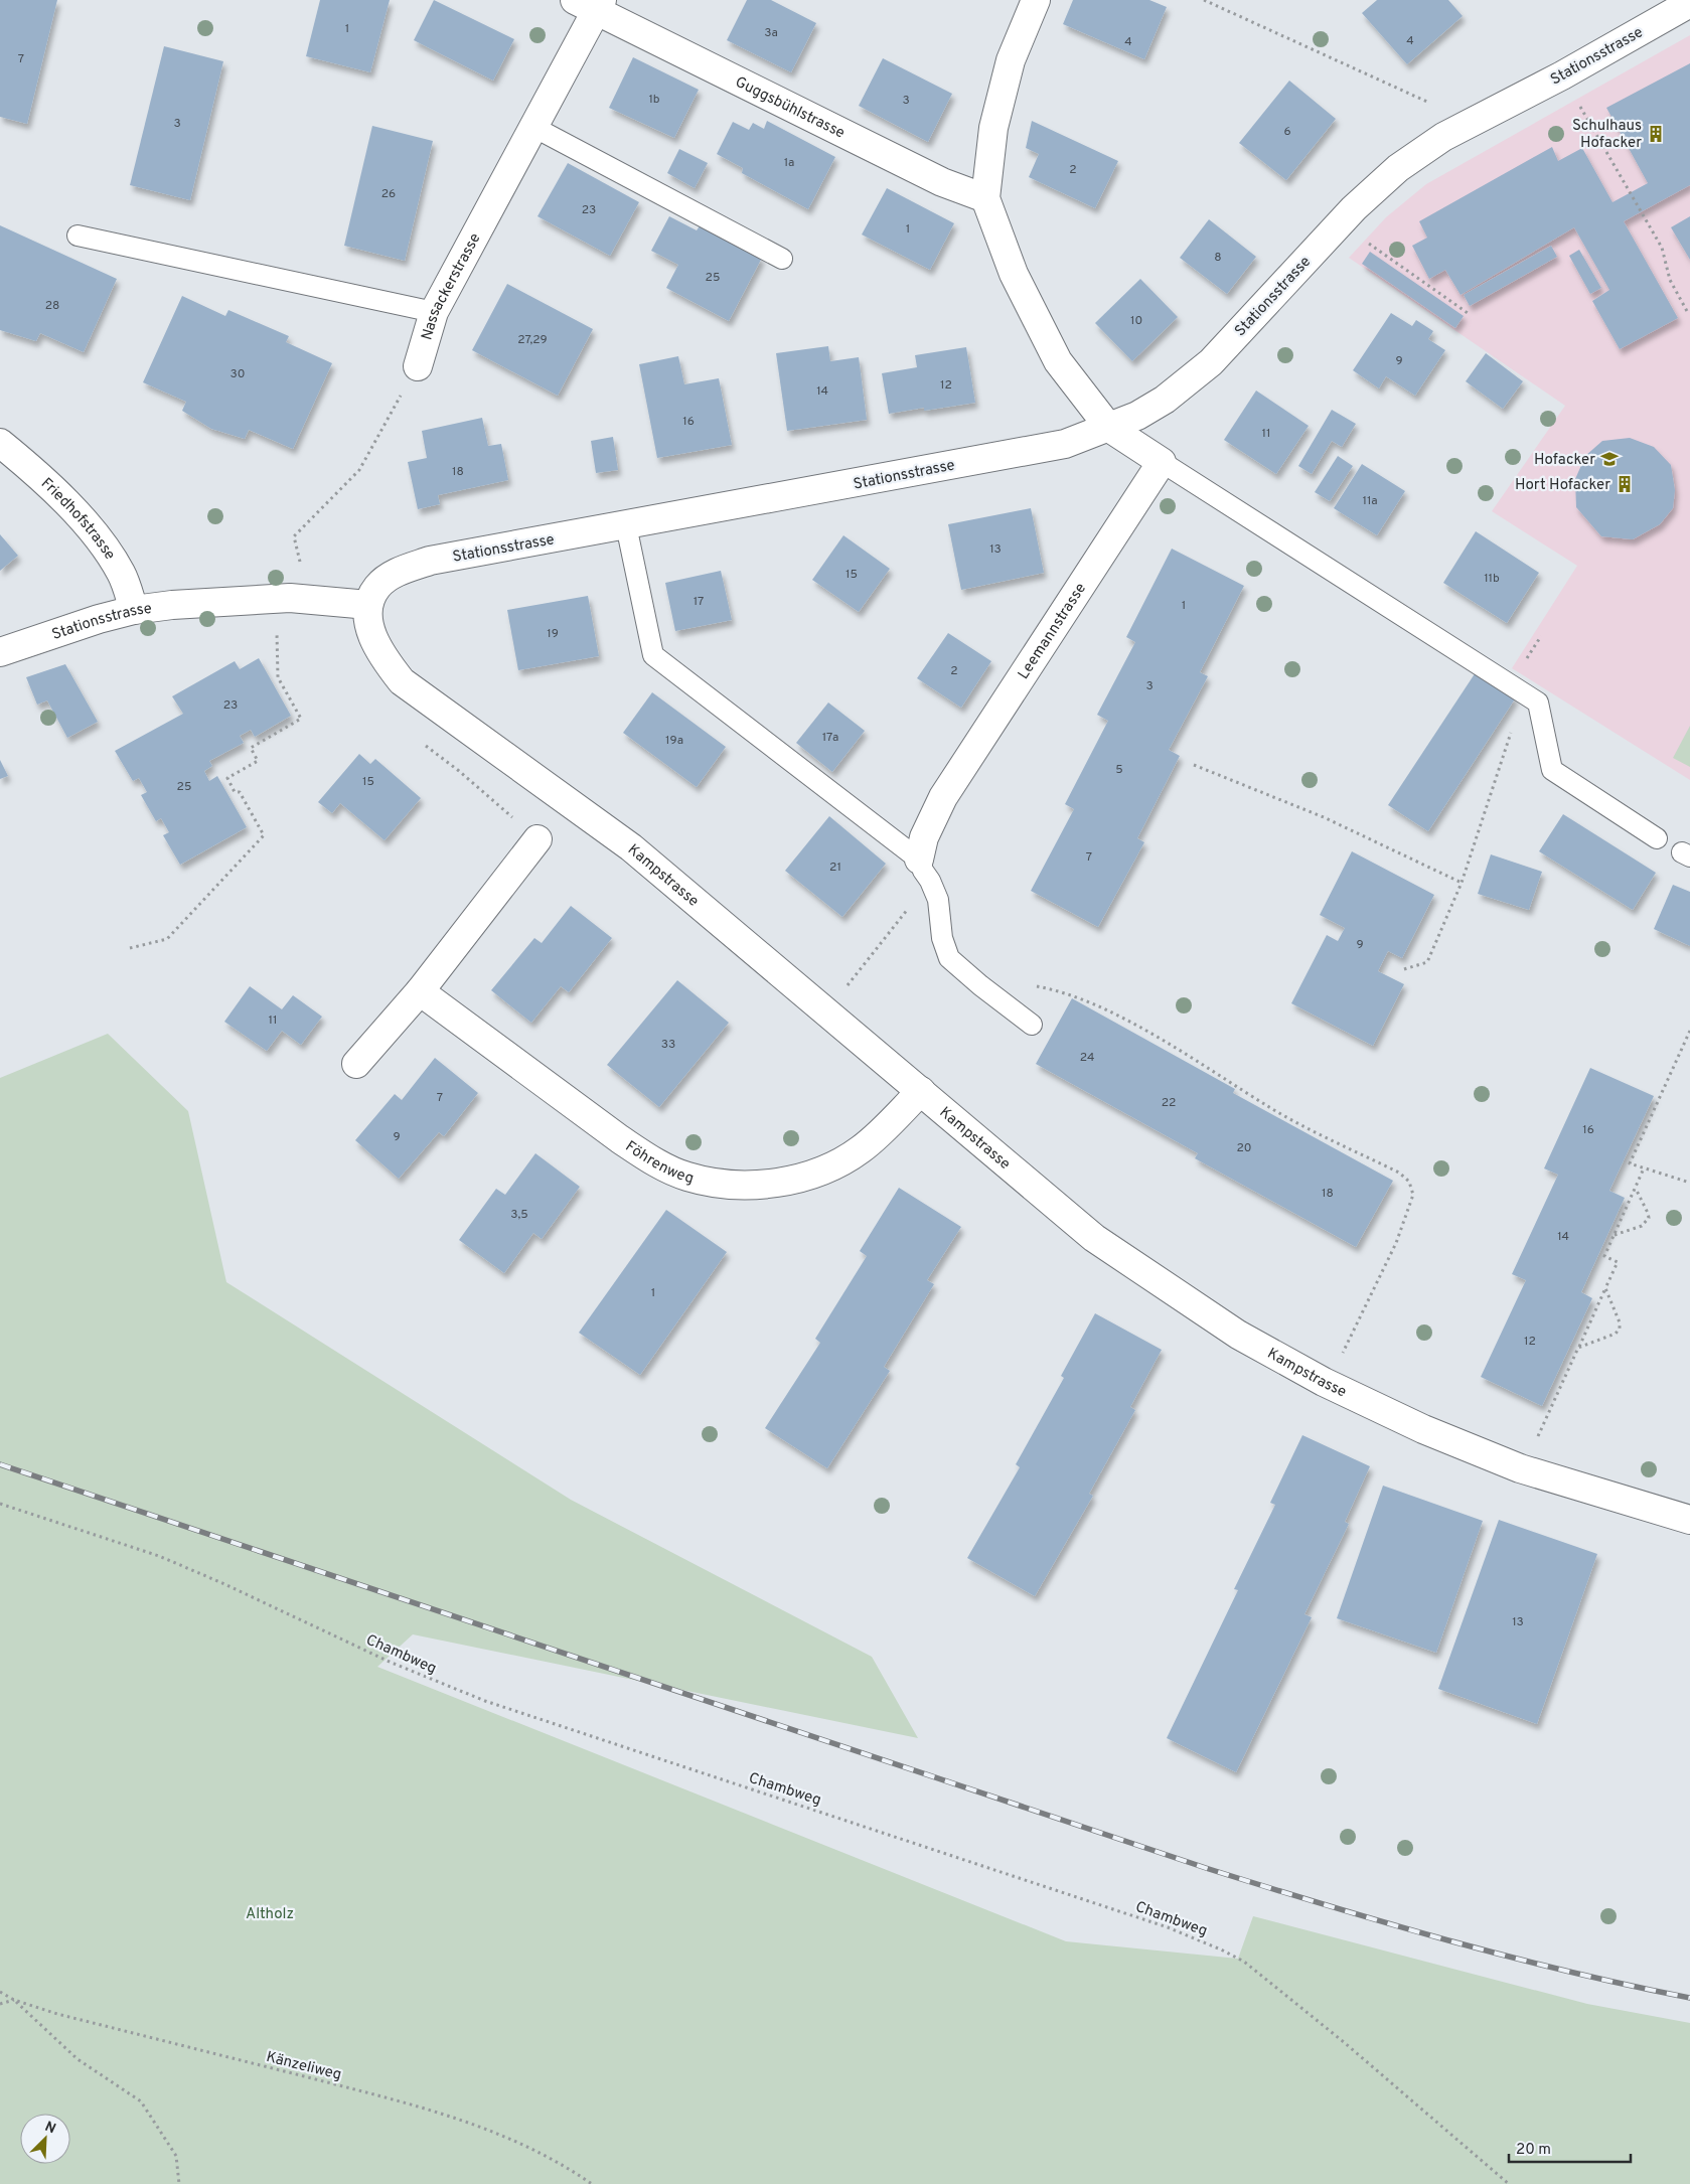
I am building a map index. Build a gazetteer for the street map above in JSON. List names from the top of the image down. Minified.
{"streets":{"street":["Stationsstrasse","Guggsbühlstrasse","Nassackerstrasse","Friedhofstrasse","Leemannstrasse","Kampstrasse","Föhrenweg"],"path":["Chambweg","Känzeliweg"]},"crossings":[["Stationsstrasse","Friedhofstrasse"],["Stationsstrasse","Kampstrasse"],["Guggsbühlstrasse","Nassackerstrasse"],["Kampstrasse","Föhrenweg"]],"parks":["Altholz"],"places":{"building":["Schulhaus Hofacker","Hort Hofacker"],"school or university":["Hofacker"]},"house_numbers":["1","3a","4","4","7","1b","3","3","6","1a","2","26","23","1","8","25","28","10","27,29","9","30","12","14","16","11","18","11a","13","15","11b","17","1","19","2","3","23","17a","19a","5","15","25","7","21","9","11","33","24","7","22","16","9","20","18","3,5","14","1","12","13"],"scale_bar":"20 m","north":"top right"}
